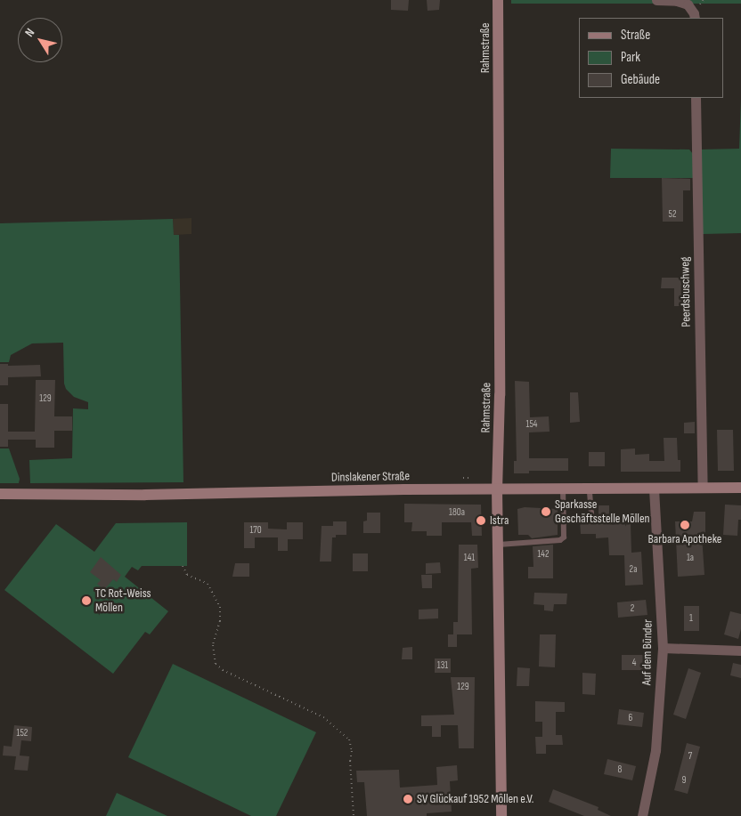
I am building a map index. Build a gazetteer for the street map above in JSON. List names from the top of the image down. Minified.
{"streets":{"main road":["Rahmstraße","Dinslakener Straße"],"street":["Peerdsbuschweg","Auf dem Bünder"]},"crossings":[["Rahmstraße","Dinslakener Straße"],["Peerdsbuschweg","Dinslakener Straße"],["Dinslakener Straße","Auf dem Bünder"]],"places":["Sparkasse Geschäftsstelle Möllen","Istra","Barbara Apotheke","TC Rot-Weiss Möllen","SV Glückauf 1952 Möllen e.V."],"house_numbers":["52","129","154","180a","170","142","141","1a","2a","2","1","4","131","129","6","152","7","8","9"],"legend":["Straße","Park","Gebäude"],"north":"top left"}
